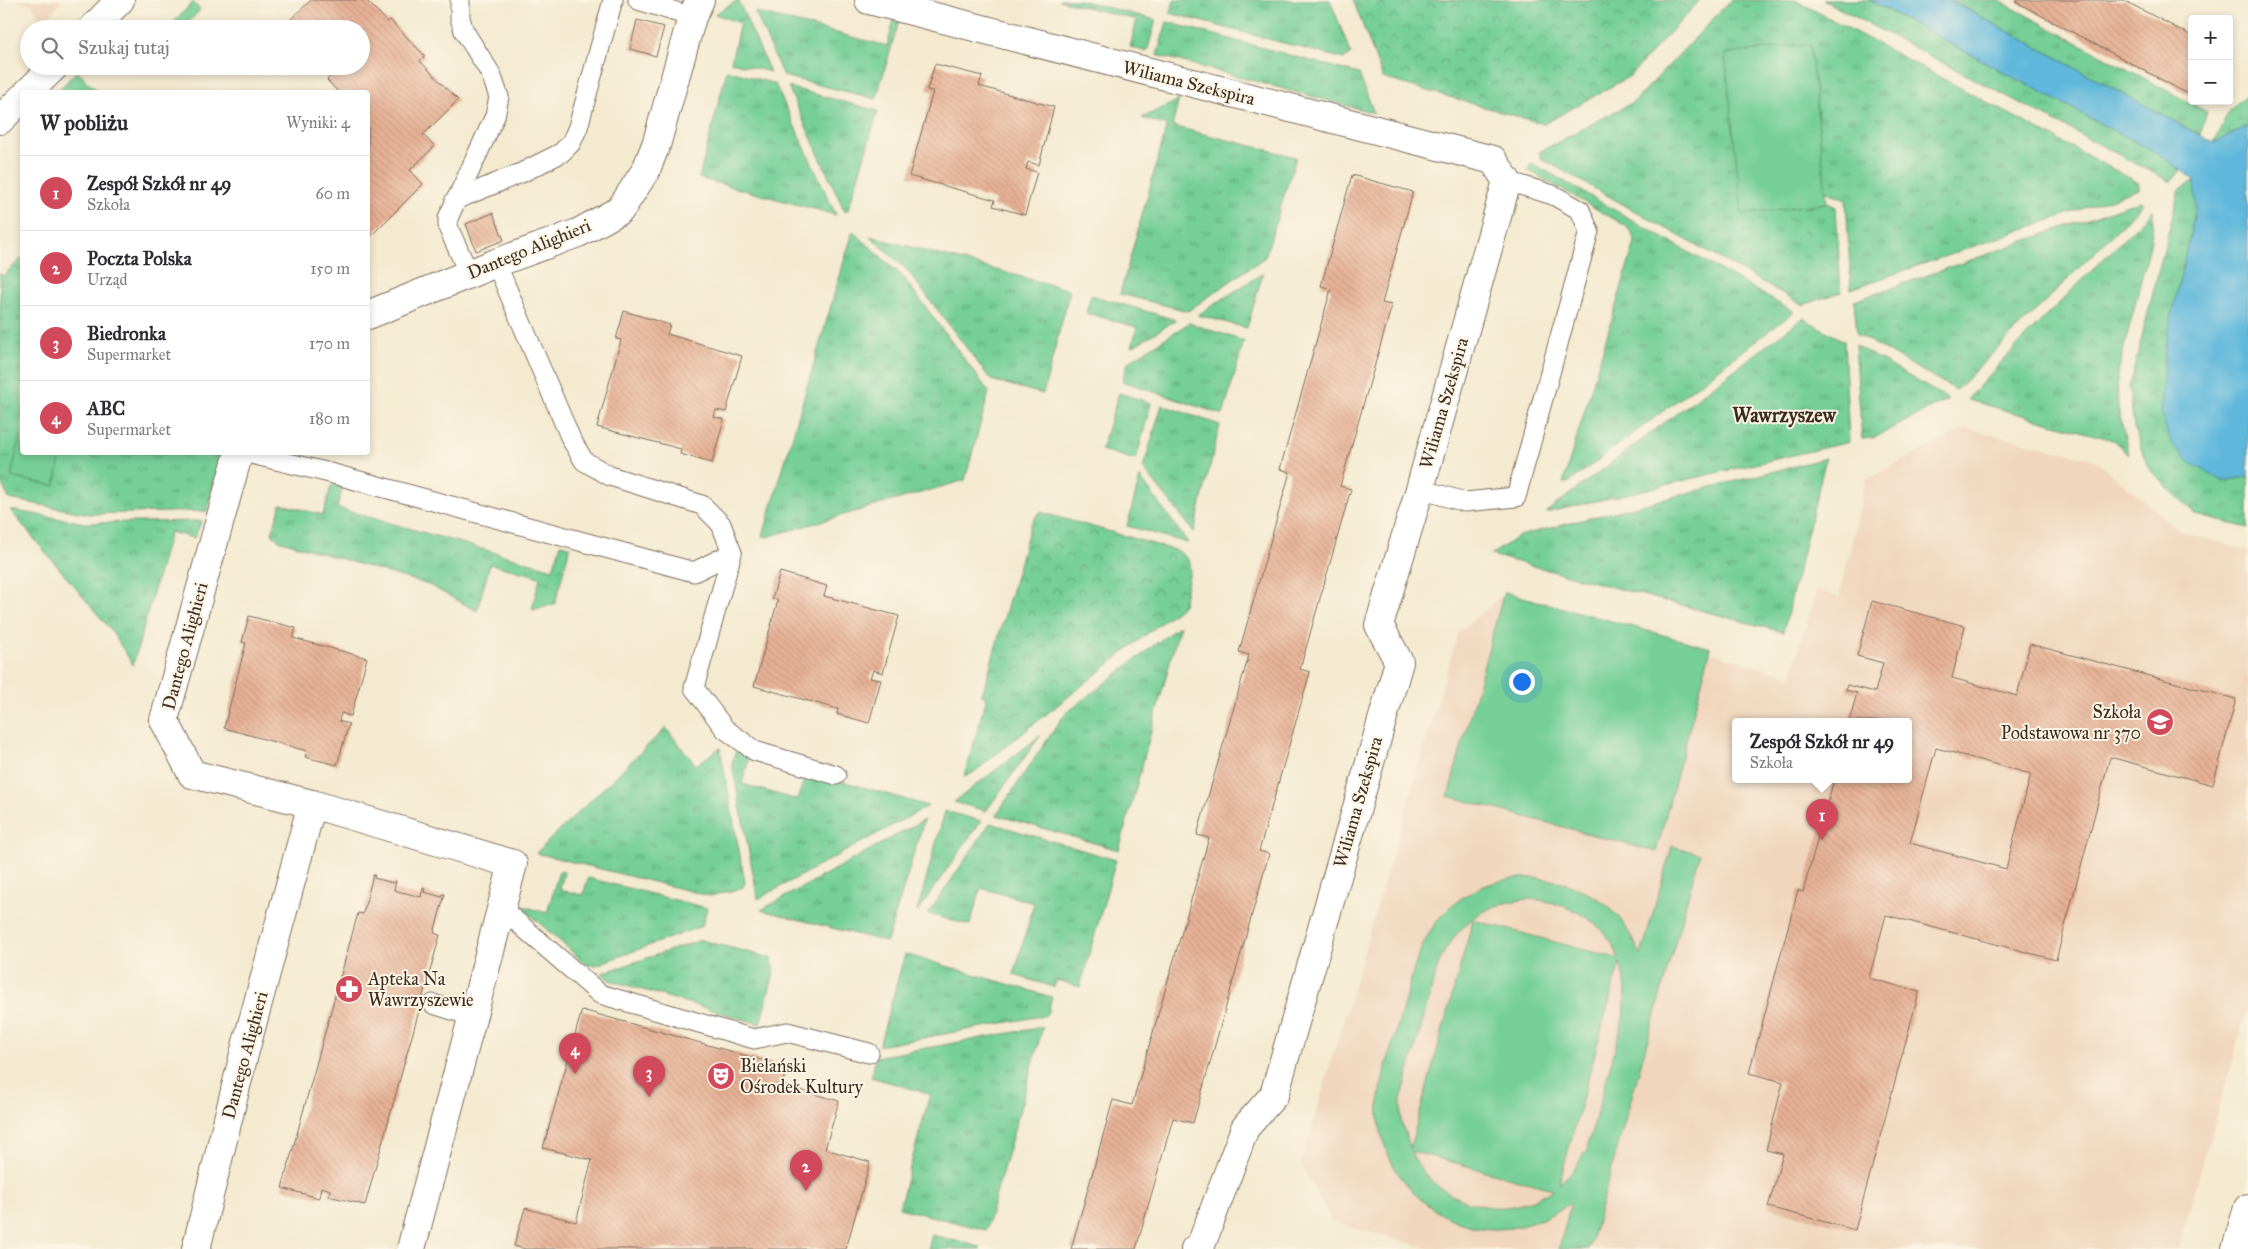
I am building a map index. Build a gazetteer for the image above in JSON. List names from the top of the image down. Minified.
{"streets":{"street":["Wiliama Szekspira","Dantego Alighieri"]},"districts":["Wawrzyszew"],"places":{"school or university":["Szkoła Podstawowa nr 370"],"pharmacy":["Apteka Na Wawrzyszewie"],"theatre":["Bielański Ośrodek Kultury"]},"page":{"map_buttons":["+","−"],"search":"Szukaj tutaj","heading":["W pobliżu","Wyniki: 4"],"list":[{"mark":"1","name":"Zespół Szkół nr 49","note":"Szkoła","value":"60 m"},{"mark":"2","name":"Poczta Polska","note":"Urząd","value":"150 m"},{"mark":"3","name":"Biedronka","note":"Supermarket","value":"170 m"},{"mark":"4","name":"ABC","note":"Supermarket","value":"180 m"}],"popup":["Zespół Szkół nr 49","Szkoła"],"pins":["1","4","3","2"]}}
